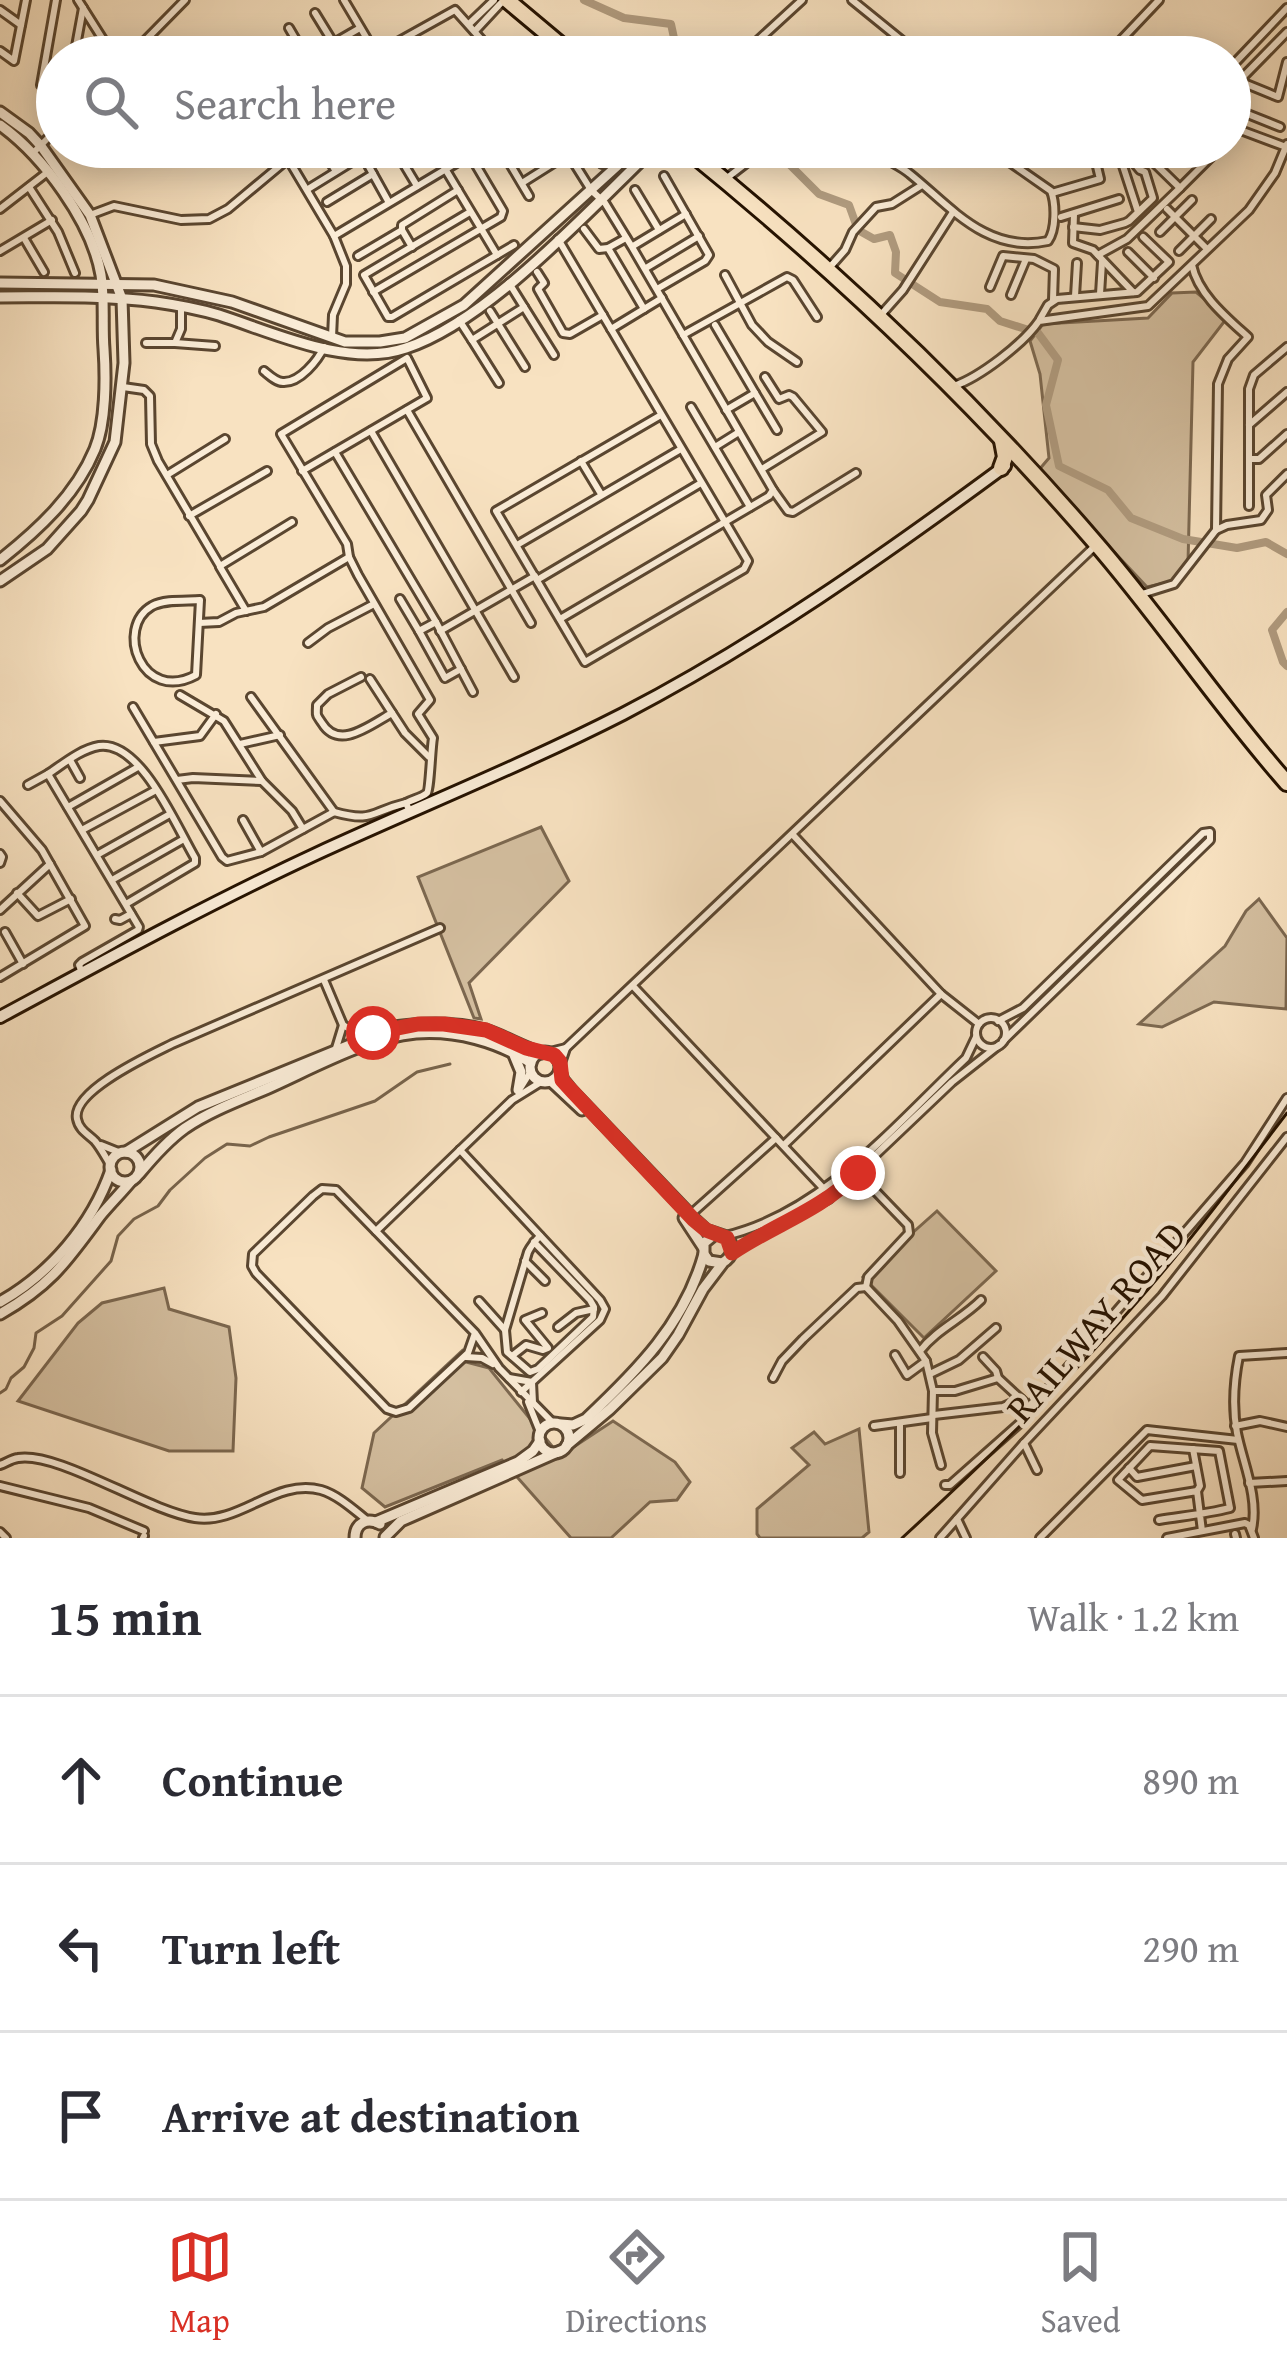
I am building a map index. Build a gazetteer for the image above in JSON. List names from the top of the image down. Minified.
{"streets":{"street":["RAILWAY ROAD"]},"page":{"search":"Search here","heading":["15 min","Walk · 1.2 km"],"list":[["Continue","890 m"],["Turn left","290 m"],"Arrive at destination"],"nav":["Map","Directions","Saved"]}}
